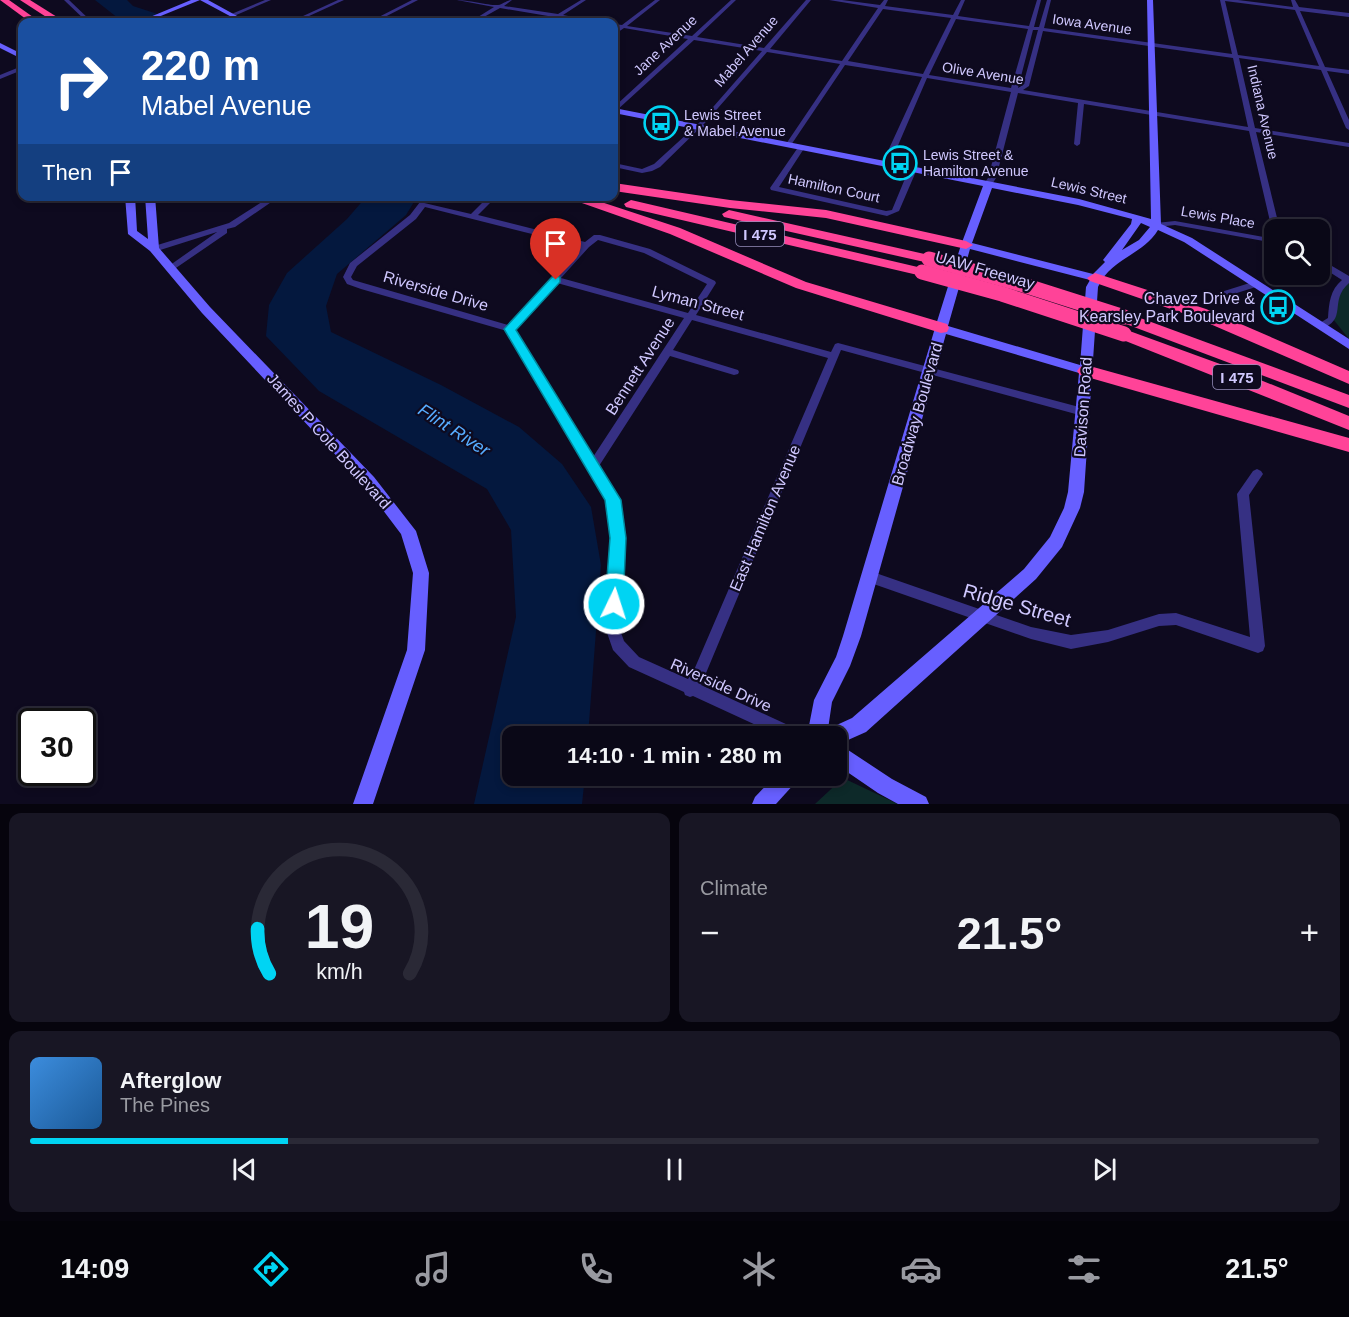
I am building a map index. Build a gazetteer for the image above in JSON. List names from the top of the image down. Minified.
{"streets":{"highway":["I 475","UAW Freeway"],"main road":["Lewis Street","Davison Road","Broadway Boulevard","James P Cole Boulevard"],"street":["Iowa Avenue","Jane Avenue","Mabel Avenue","Olive Avenue","Indiana Avenue","Hamilton Court","Lewis Place","Riverside Drive","Lyman Street","Bennett Avenue","East Hamilton Avenue","Ridge Street"]},"crossings":[["Iowa Avenue","Indiana Avenue"],["Iowa Avenue","Broadway Boulevard"],["Jane Avenue","Olive Avenue"],["Mabel Avenue","Olive Avenue"],["Mabel Avenue","Lewis Street"],["Olive Avenue","Indiana Avenue"],["Olive Avenue","Broadway Boulevard"],["Hamilton Court","Lewis Street"],["Lewis Street","Lewis Place"],["Lewis Street","Broadway Boulevard"],["Riverside Drive","Bennett Avenue"],["Riverside Drive","East Hamilton Avenue"],["Lyman Street","Bennett Avenue"],["Lyman Street","Davison Road"],["Lyman Street","Broadway Boulevard"],["Lyman Street","East Hamilton Avenue"],["Davison Road","Ridge Street"],["Broadway Boulevard","Ridge Street"]],"water":["Flint River"],"places":{"bus stop":["Lewis Street & Mabel Avenue","Lewis Street & Hamilton Avenue","Chavez Drive & Kearsley Park Boulevard"]},"page":{"turn":["220 m","Mabel Avenue"],"then":"Then","limit":"30","trip":"14:10 · 1 min · 280 m","tile":"Climate","heat":["−","21.5°","+"],"song":["Afterglow","The Pines"],"tabs":["14:09","21.5°"],"gauge":["19","km/h"]}}
